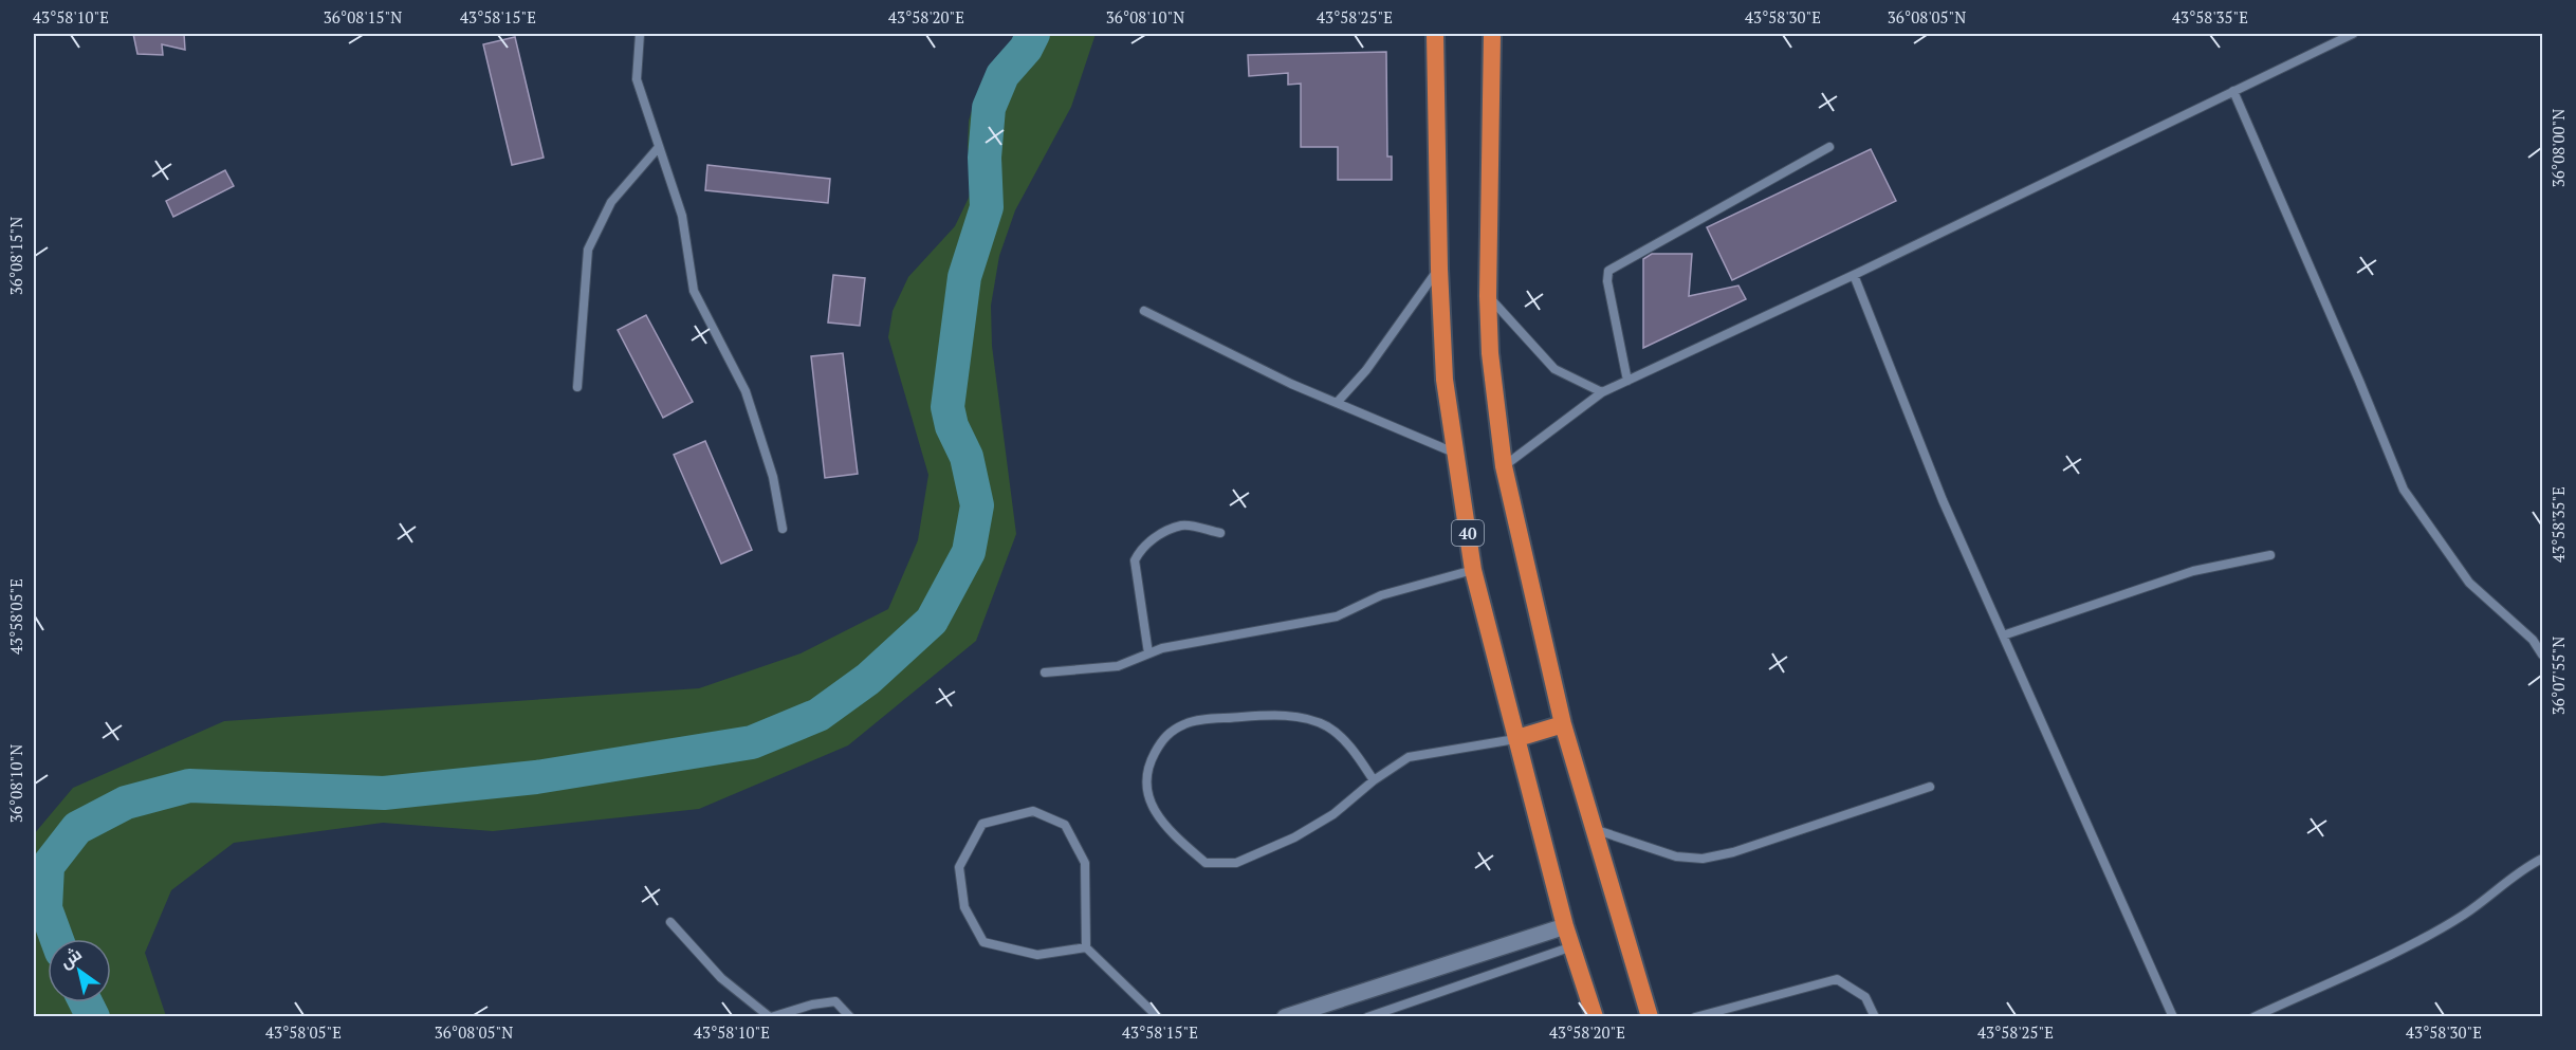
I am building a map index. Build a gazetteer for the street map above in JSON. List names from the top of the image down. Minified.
{"streets":{"highway":["40"]},"north":"top left","coordinates":["43°58'10\"E","36°08'15\"N","43°58'15\"E","43°58'20\"E","36°08'10\"N","43°58'25\"E","43°58'30\"E","36°08'05\"N","43°58'35\"E","36°08'00\"N","43°58'05\"E","36°07'55\"N"]}
